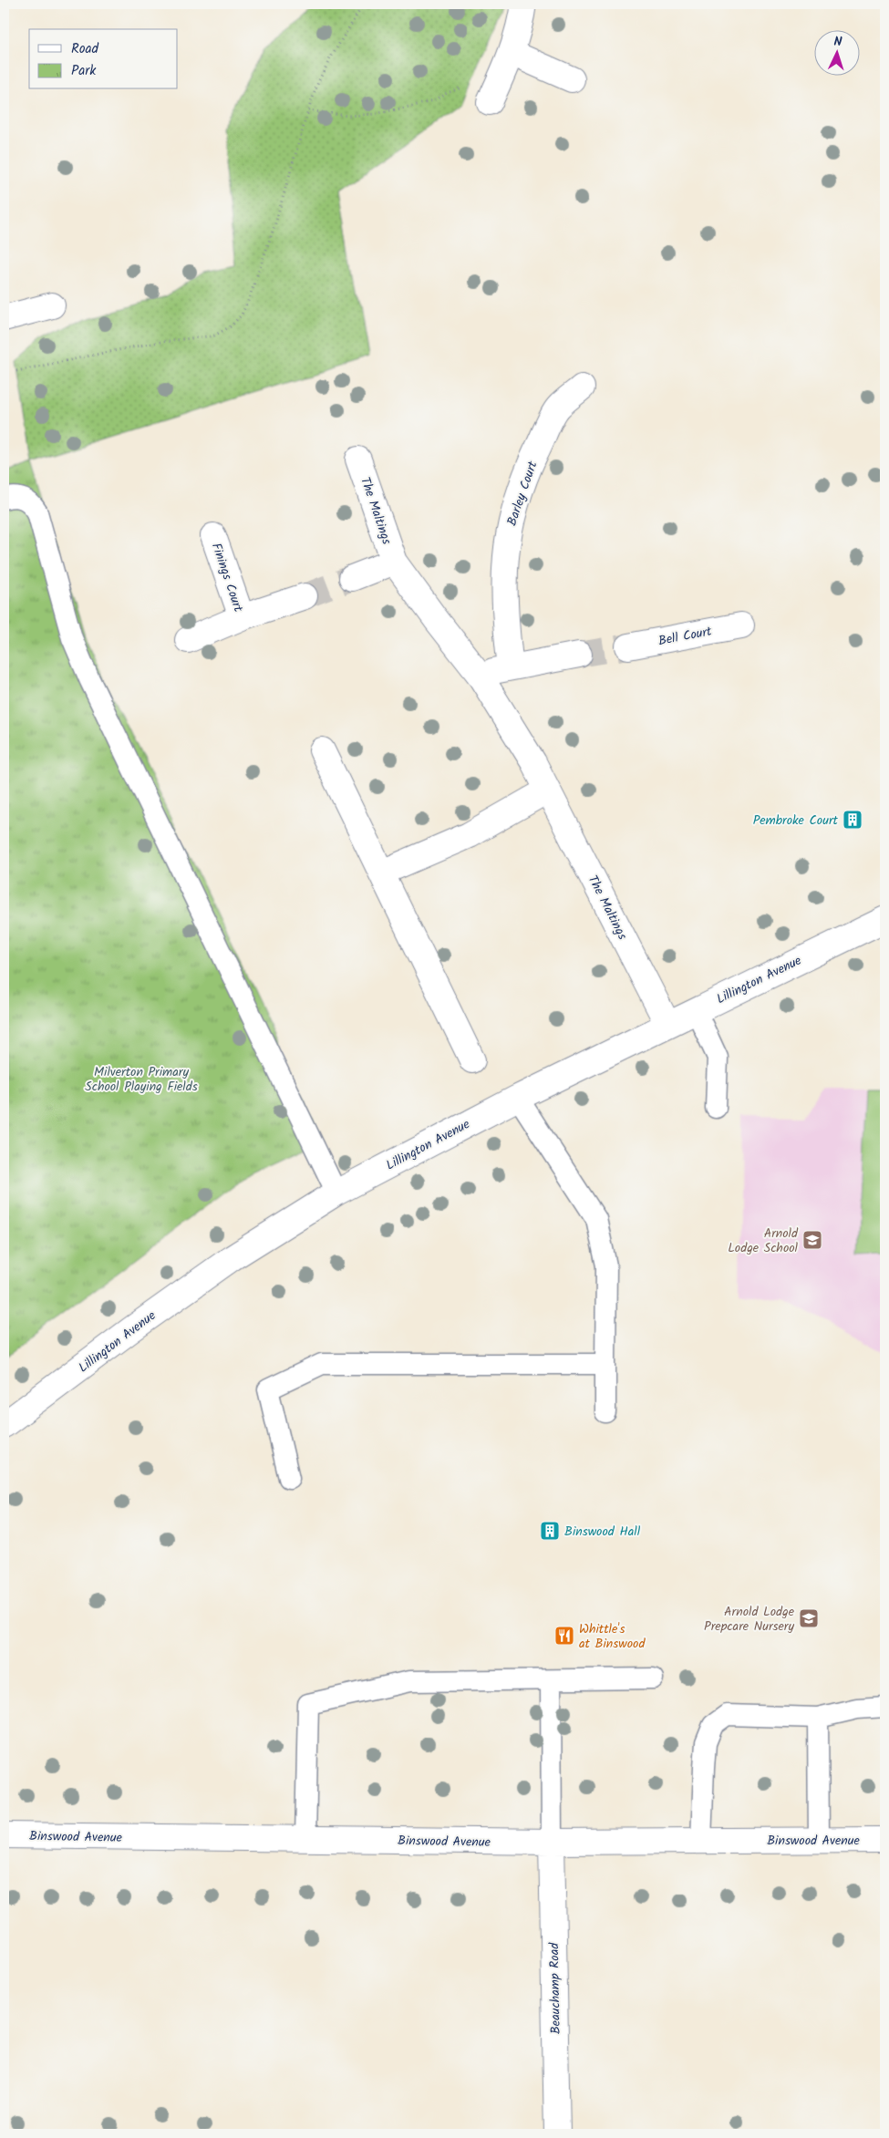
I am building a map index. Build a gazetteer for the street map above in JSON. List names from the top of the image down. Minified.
{"streets":{"main road":["Barley Court","The Maltings","Finings Court","Bell Court","Lillington Avenue","Binswood Avenue","Beauchamp Road"]},"crossings":[["The Maltings","Lillington Avenue"],["Binswood Avenue","Beauchamp Road"]],"parks":["Milverton Primary School Playing Fields"],"places":{"building":["Pembroke Court","Binswood Hall"],"school or university":["Arnold Lodge School","Arnold Lodge Prepcare Nursery"],"restaurant":["Whittle's at Binswood"]},"legend":["Road","Park"],"north":"top"}
